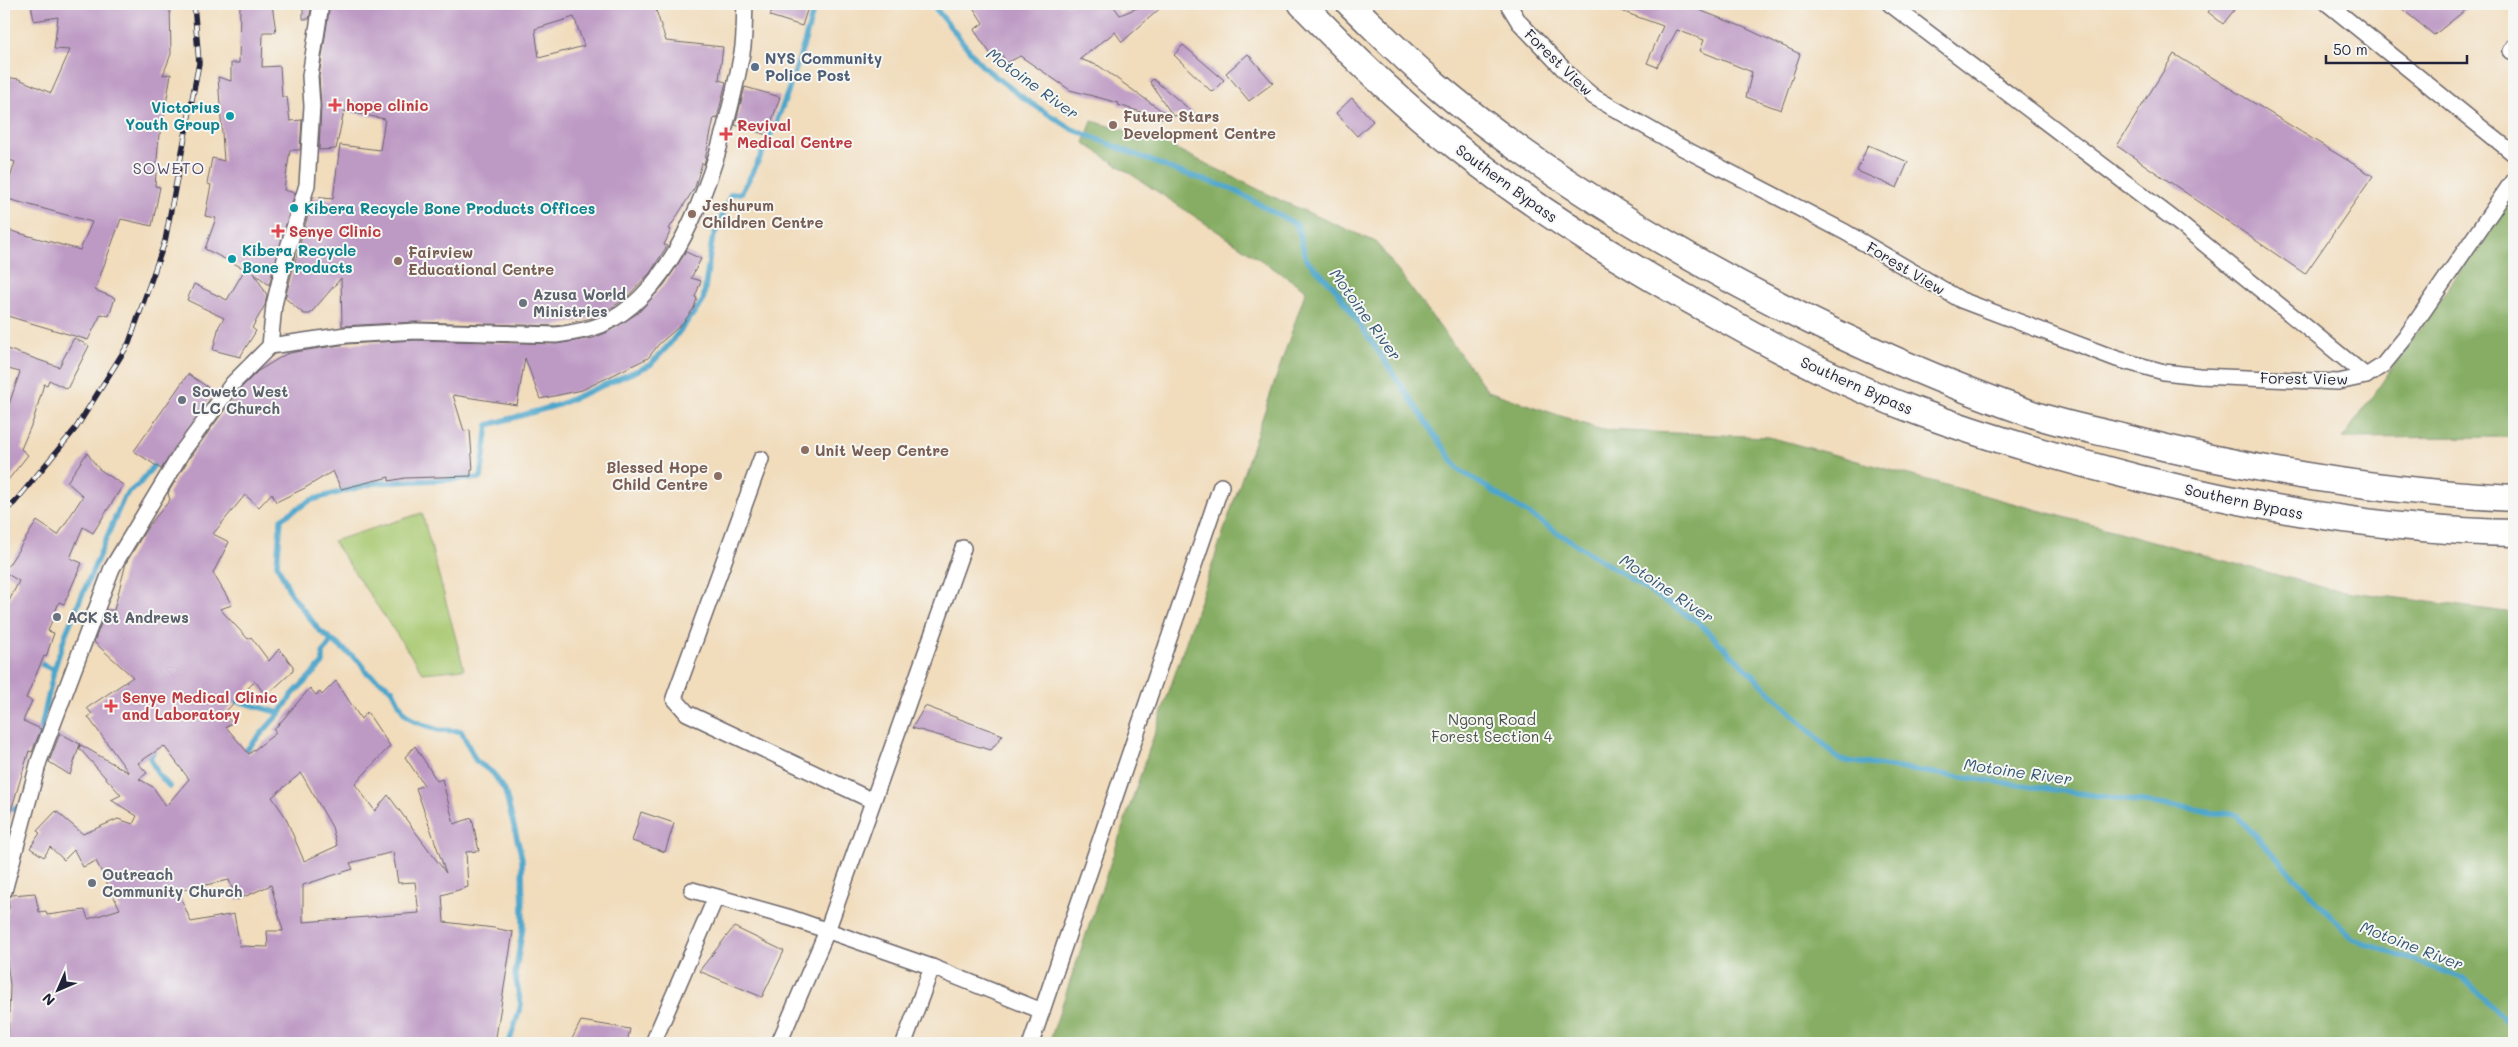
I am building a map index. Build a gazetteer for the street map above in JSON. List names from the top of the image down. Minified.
{"streets":{"highway":["Southern Bypass"],"street":["Forest View"]},"districts":["SOWETO"],"water":["Motoine River"],"parks":["Ngong Road Forest Section 4"],"places":{"other":["NYS Community Police Post","Victorius Youth Group","Future Stars Development Centre","Kibera Recycle Bone Products Offices","Jeshurum Children Centre","Kibera Recycle Bone Products","Fairview Educational Centre","Azusa World Ministries","Soweto West LLC Church","Unit Weep Centre","Blessed Hope Child Centre","ACK St Andrews","Outreach Community Church"],"health":["hope clinic","Revival Medical Centre","Senye Clinic","Senye Medical Clinic and Laboratory"]},"scale_bar":"50 m","north":"bottom left"}
